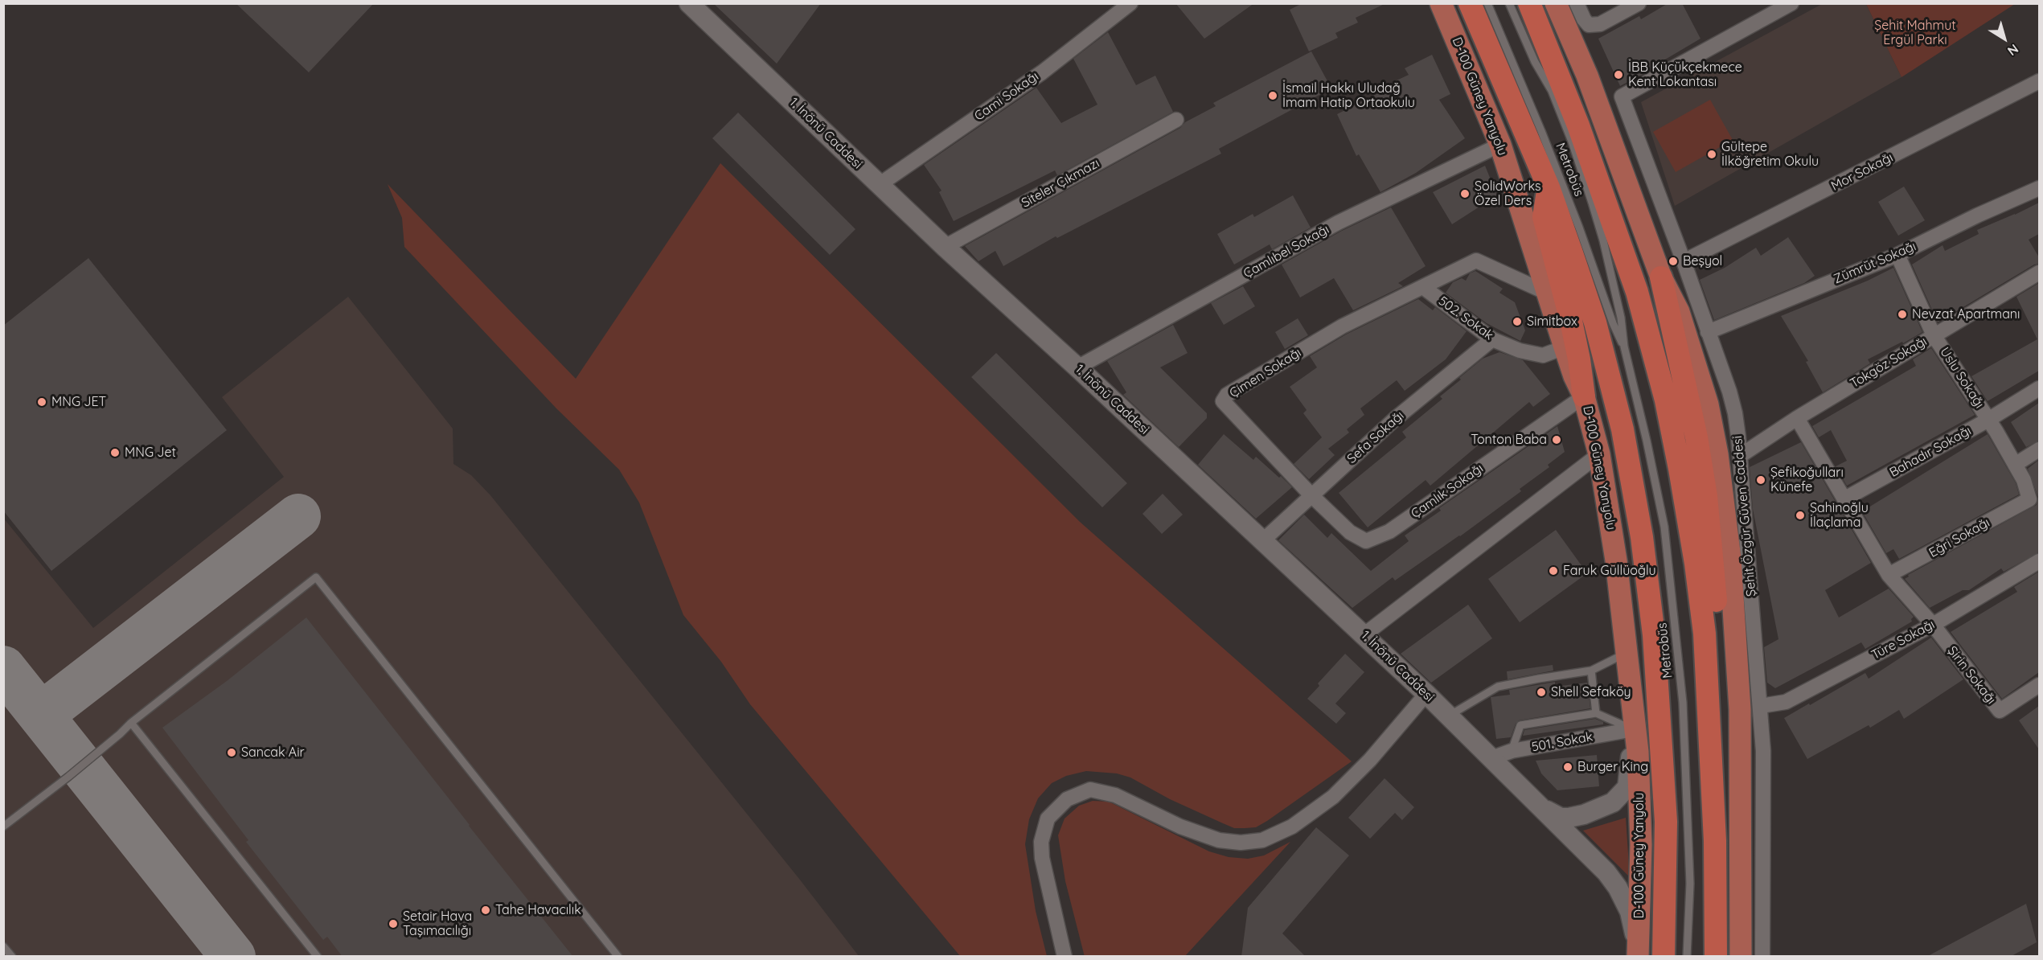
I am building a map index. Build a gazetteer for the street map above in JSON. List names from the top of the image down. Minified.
{"streets":{"main road":["D-100 Güney Yanyolu","1. İnönü Caddesi"],"street":["Cami Sokağı","Mor Sokağı","Siteler Çıkmazı","Çamlıbel Sokağı","Zümrüt Sokağı","502. Sokak","Tokgöz Sokağı","Çimen Sokağı","Uslu Sokağı","Sefa Sokağı","Bahadır Sokağı","Çamlık Sokağı","Şehit Özgür Güven Caddesi","Eğri Sokağı","Türe Sokağı","Şirin Sokağı","501. Sokak"],"lane":["Metrobüs"]},"crossings":[["Cami Sokağı","1. İnönü Caddesi"],["D-100 Güney Yanyolu","Çamlıbel Sokağı"],["D-100 Güney Yanyolu","502. Sokak"],["D-100 Güney Yanyolu","Çamlık Sokağı"],["D-100 Güney Yanyolu","501. Sokak"],["1. İnönü Caddesi","Siteler Çıkmazı"],["1. İnönü Caddesi","Çamlıbel Sokağı"],["1. İnönü Caddesi","Sefa Sokağı"],["1. İnönü Caddesi","501. Sokak"],["Mor Sokağı","Şehit Özgür Güven Caddesi"],["Zümrüt Sokağı","Uslu Sokağı"],["Zümrüt Sokağı","Şehit Özgür Güven Caddesi"],["502. Sokak","Çimen Sokağı"],["502. Sokak","Sefa Sokağı"],["Tokgöz Sokağı","Uslu Sokağı"],["Tokgöz Sokağı","Şehit Özgür Güven Caddesi"],["Çimen Sokağı","Sefa Sokağı"],["Çimen Sokağı","Çamlık Sokağı"],["Uslu Sokağı","Bahadır Sokağı"],["Uslu Sokağı","Eğri Sokağı"],["Sefa Sokağı","Çamlık Sokağı"],["Şehit Özgür Güven Caddesi","Türe Sokağı"],["Türe Sokağı","Şirin Sokağı"]],"parks":["Şehit Mahmut Ergül Parkı"],"places":["İBB Küçükçekmece Kent Lokantası","İsmail Hakkı Uludağ İmam Hatip Ortaokulu","Gültepe İlköğretim Okulu","SolidWorks Özel Ders","Beşyol","Nevzat Apartmanı","Simitbox","MNG JET","Tonton Baba","MNG Jet","Şefikoğulları Künefe","Şahinoğlu İlaçlama","Faruk Güllüoğlu","Shell Sefaköy","Sancak Air","Burger King","Tahe Havacılık","Setair Hava Taşımacılığı"],"north":"bottom right"}
